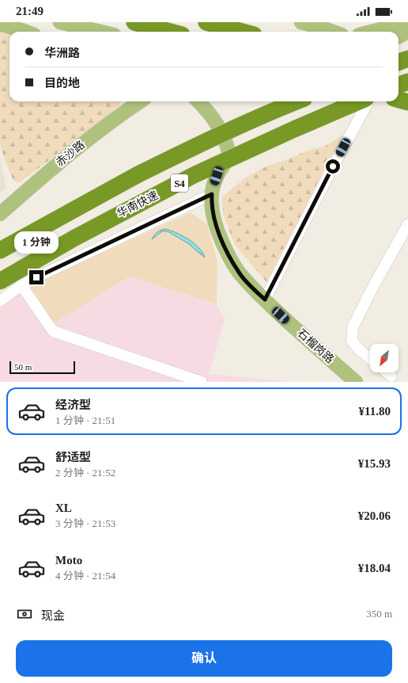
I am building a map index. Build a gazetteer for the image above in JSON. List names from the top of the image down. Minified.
{"streets":{"highway":["S4","华南快速"],"main road":["赤沙路","石榴岗路"]},"scale_bar":"50 m","north":"bottom left","page":{"status":"21:49","banner":["华洲路","目的地"],"bubble":"1 分钟","scale":"50 m","list":[{"name":"经济型","note":"1 分钟 · 21:51","value":"¥11.80"},{"name":"舒适型","note":"2 分钟 · 21:52","value":"¥15.93"},{"name":"XL","note":"3 分钟 · 21:53","value":"¥20.06"},{"name":"Moto","note":"4 分钟 · 21:54","value":"¥18.04"}],"pay":["现金","350 m"],"buttons":"确认"}}
